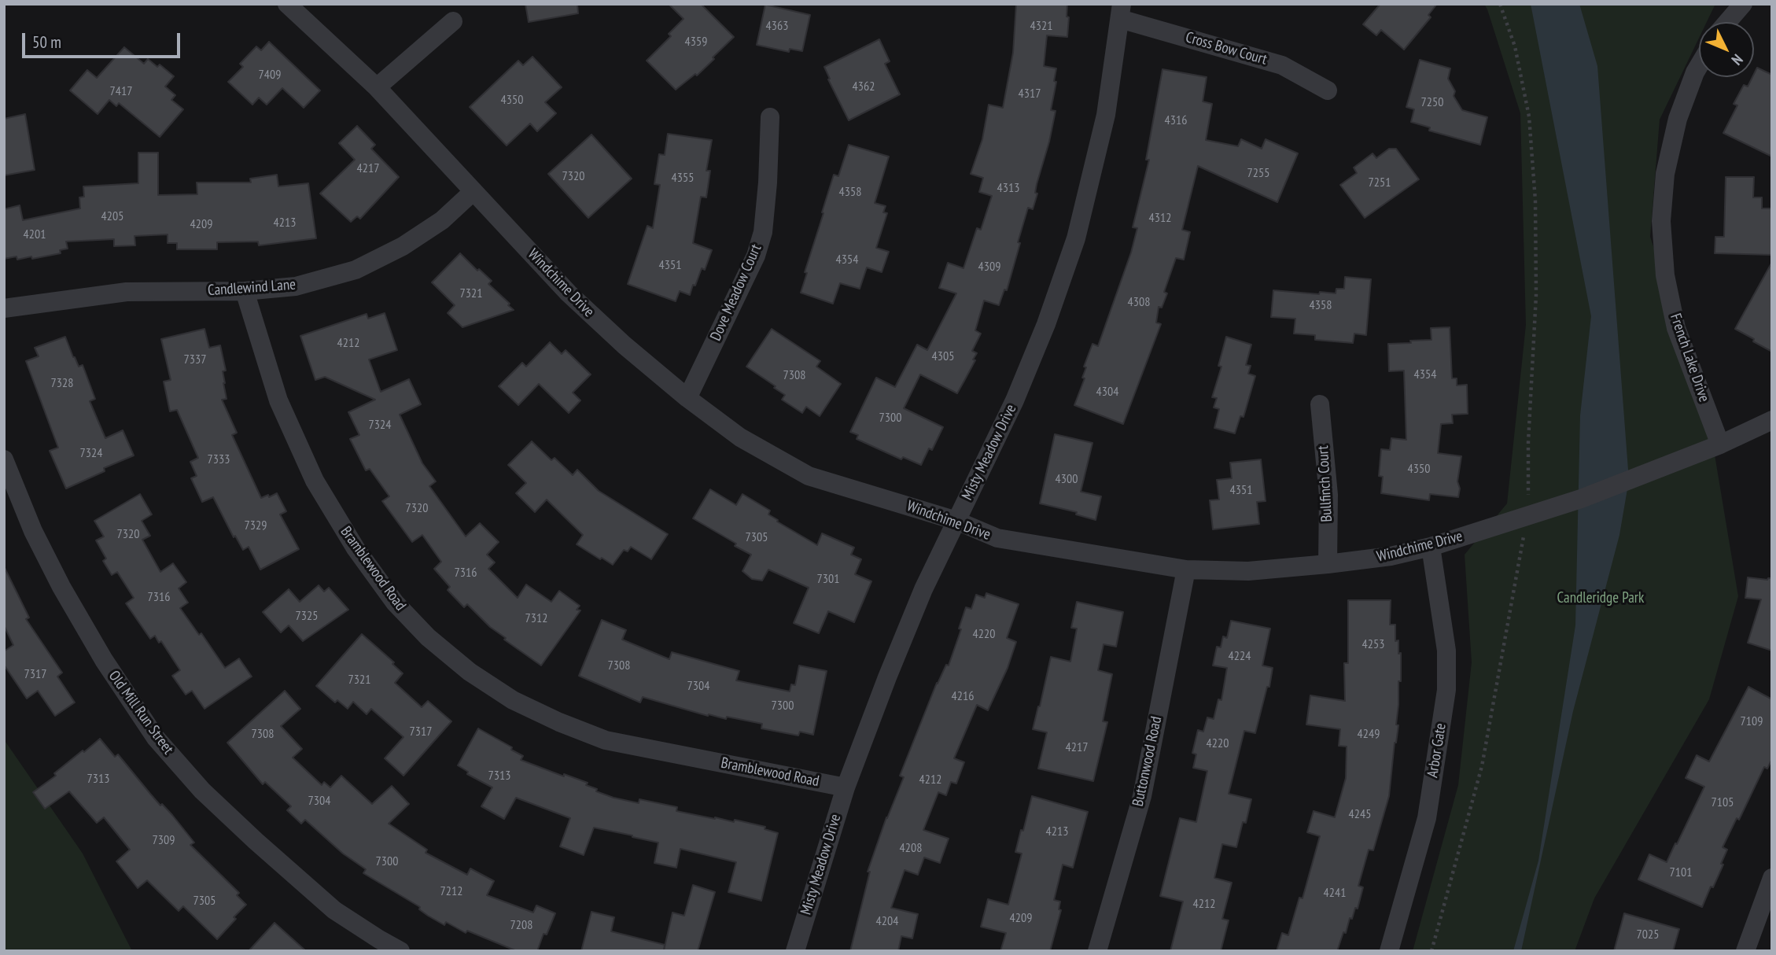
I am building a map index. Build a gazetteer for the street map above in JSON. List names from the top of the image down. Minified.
{"streets":{"street":["Cross Bow Court","Windchime Drive","Candlewind Lane","Dove Meadow Court","French Lake Drive","Misty Meadow Drive","Bullfinch Court","Bramblewood Road","Old Mill Run Street","Arbor Gate","Buttonwood Road"]},"crossings":[["Cross Bow Court","Misty Meadow Drive"],["Windchime Drive","Candlewind Lane"],["Windchime Drive","Dove Meadow Court"],["Windchime Drive","French Lake Drive"],["Windchime Drive","Misty Meadow Drive"],["Windchime Drive","Bullfinch Court"],["Windchime Drive","Arbor Gate"],["Windchime Drive","Buttonwood Road"],["Candlewind Lane","Bramblewood Road"],["Misty Meadow Drive","Bramblewood Road"]],"parks":["Candleridge Park"],"house_numbers":["4363","4321","4359","7409","4362","7417","4317","4350","7250","4316","4217","7255","7320","4355","7251","4313","4358","4205","4312","4213","4209","4201","4354","4351","4309","7321","4308","4358","4212","4305","7337","4354","7308","7328","4304","7300","7324","7324","7333","4350","4300","4351","7320","7329","7320","7305","7316","7301","7316","7325","7312","4220","4253","4224","7308","7317","7321","7304","4216","7300","7109","7317","7308","4249","4220","4217","7313","7313","4212","7304","7105","4245","4213","7309","4208","7300","7101","7212","4241","7305","4212","4209","4204","7208","7025"],"scale_bar":"50 m","north":"bottom right"}
